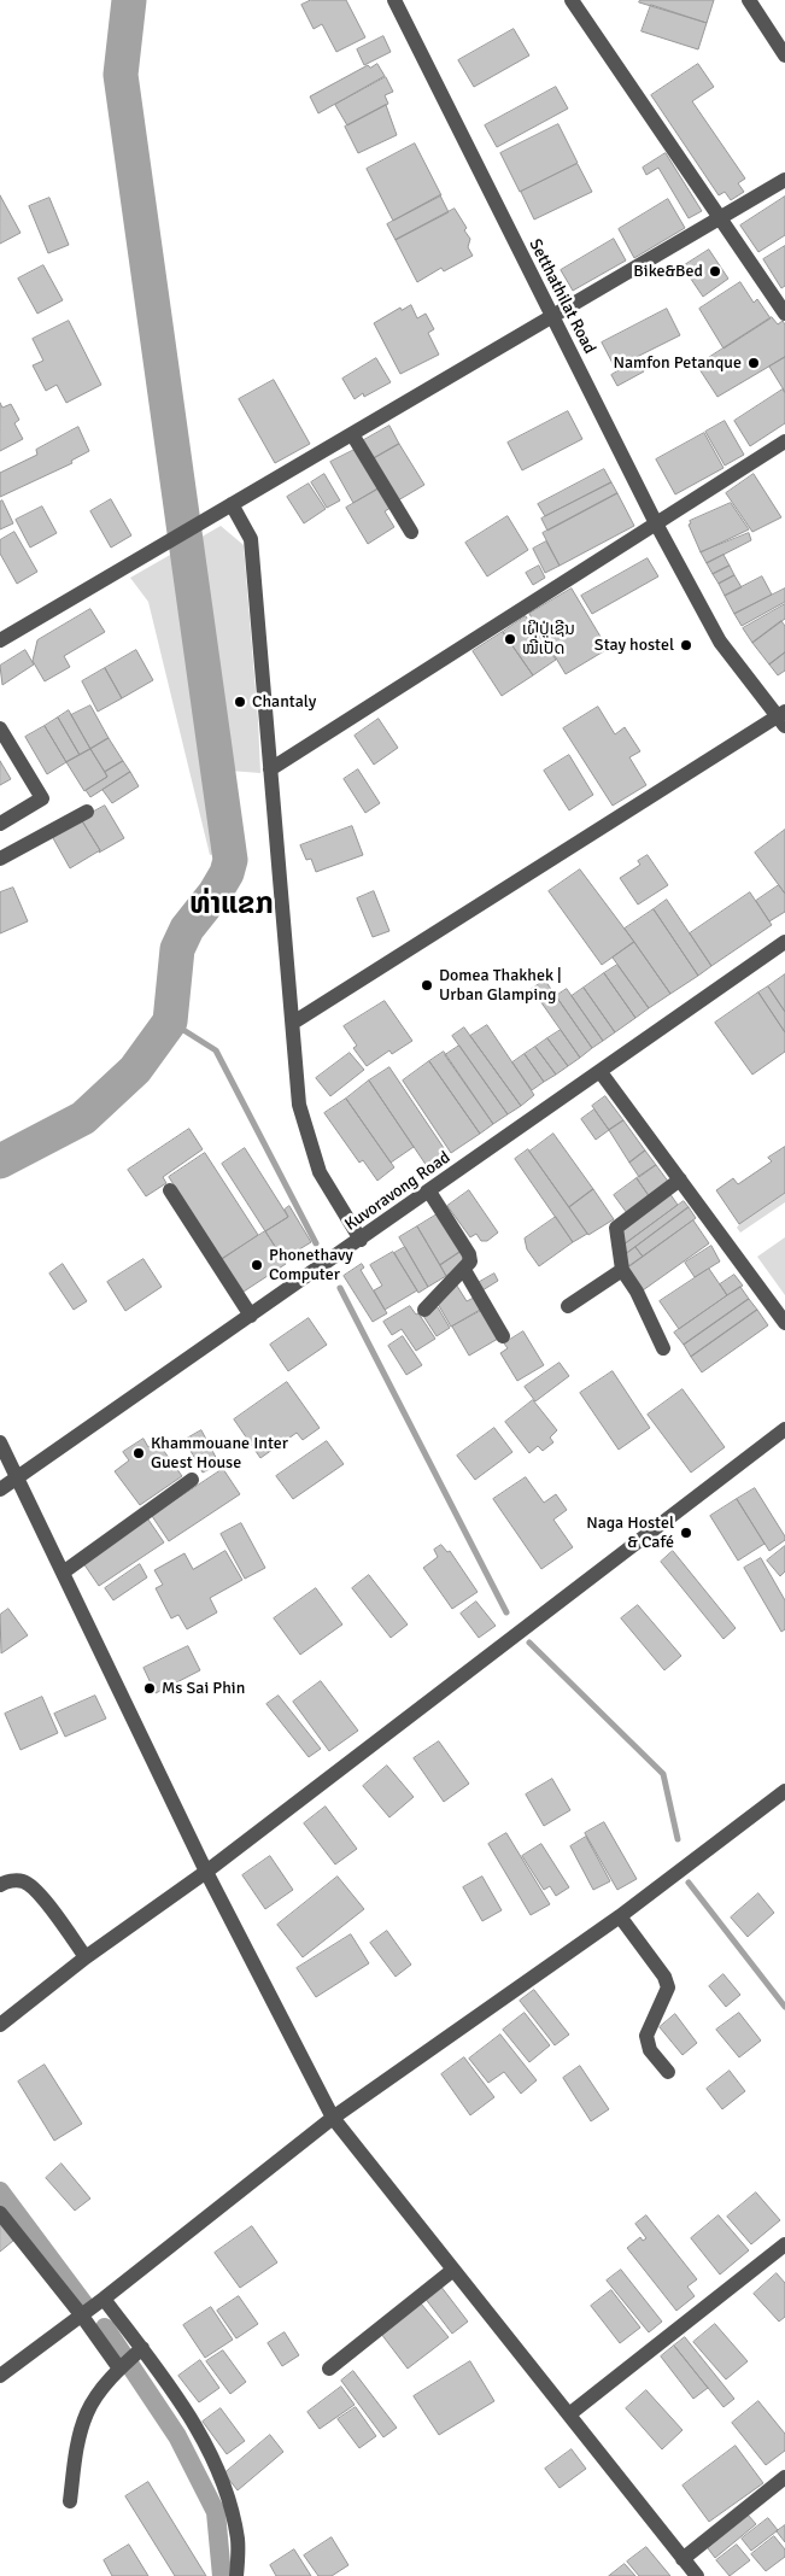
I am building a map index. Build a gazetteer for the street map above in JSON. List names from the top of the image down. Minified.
{"streets":{"street":["Setthathilat Road","Kuvoravong Road"]},"districts":["ທ່າແຂກ"],"places":["Bike&Bed","Namfon Petanque","ເຝີປູ່ເຊີນ ໝີ່ເປັດ","Stay hostel","Chantaly","Domea Thakhek | Urban Glamping","Phonethavy Computer","Khammouane Inter Guest House","Naga Hostel & Café","Ms Sai Phin"]}
